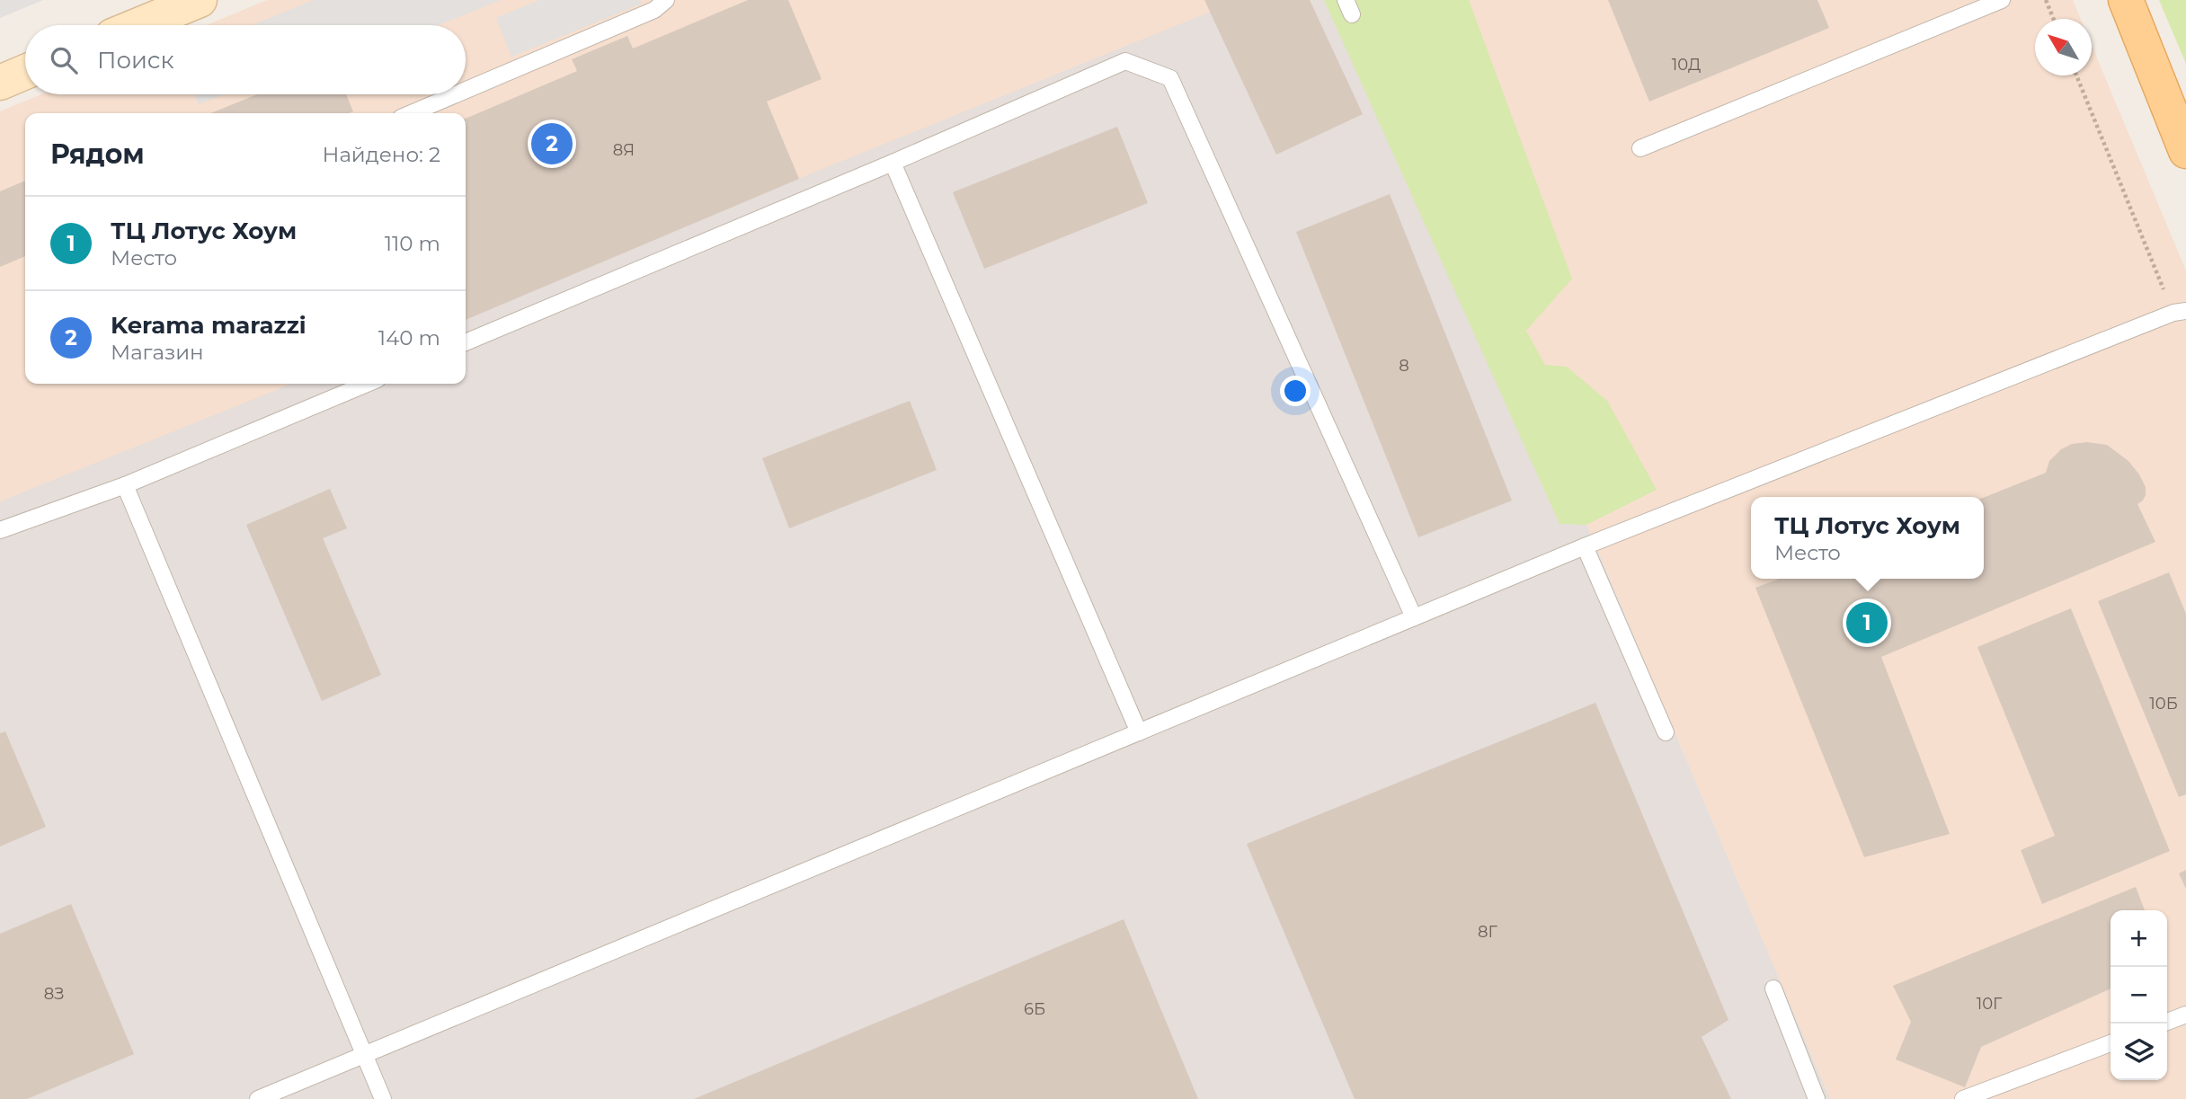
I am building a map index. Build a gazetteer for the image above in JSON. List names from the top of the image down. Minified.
{"house_numbers":["10Д","8Я","8","10Б","8Г","8З","10Г","6Б"],"north":"top left","page":{"search":"Поиск","heading":["Рядом","Найдено: 2"],"pins":["2","1"],"list":[{"mark":"1","name":"ТЦ Лотус Хоум","note":"Место","value":"110 m"},{"mark":"2","name":"Kerama marazzi","note":"Магазин","value":"140 m"}],"popup":["ТЦ Лотус Хоум","Место"],"map_buttons":["+","−"]}}
